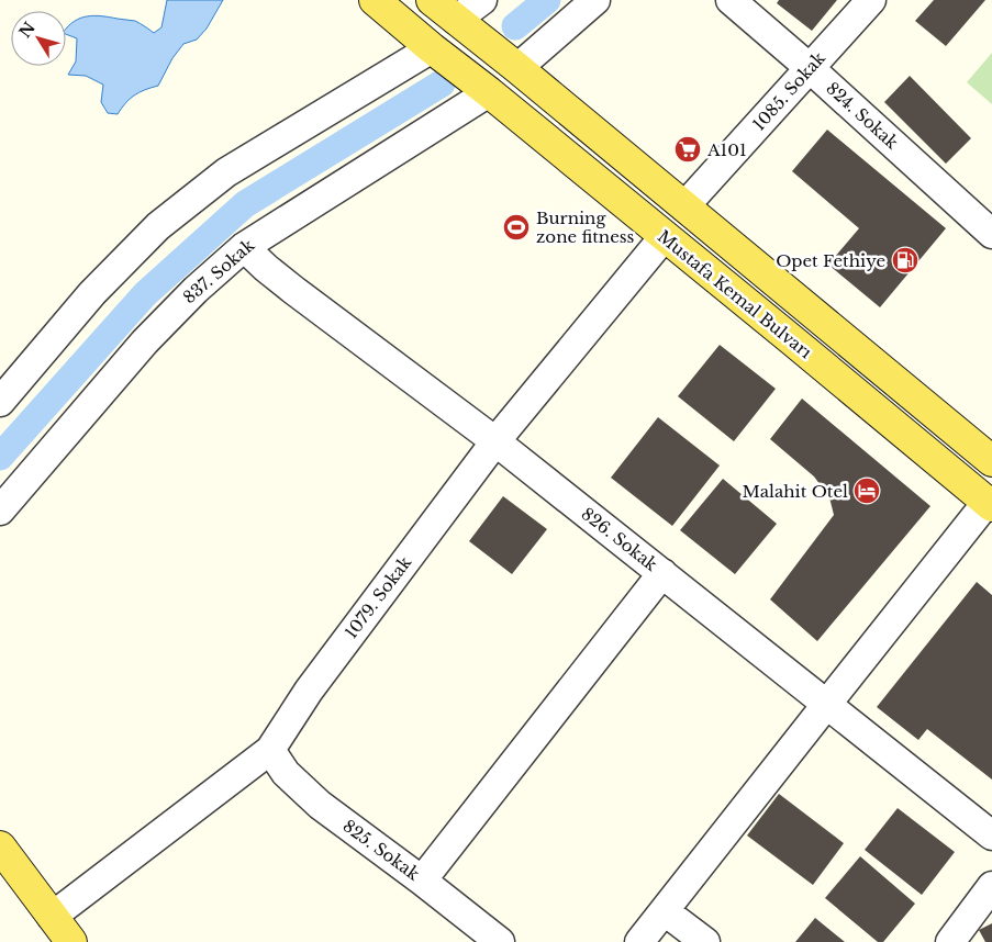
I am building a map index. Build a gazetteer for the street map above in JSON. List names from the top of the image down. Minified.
{"streets":{"main road":["Mustafa Kemal Bulvarı"],"street":["1085. Sokak","824. Sokak","837. Sokak","826. Sokak","1079. Sokak","825. Sokak"]},"crossings":[["1085. Sokak","824. Sokak"],["837. Sokak","Mustafa Kemal Bulvarı"],["837. Sokak","826. Sokak"],["Mustafa Kemal Bulvarı","1079. Sokak"],["826. Sokak","1079. Sokak"],["1079. Sokak","825. Sokak"]],"places":{"supermarket":["A101"],"sports":["Burning zone fitness"],"fuel station":["Opet Fethiye"],"hotel":["Malahit Otel"]},"north":"top left"}
